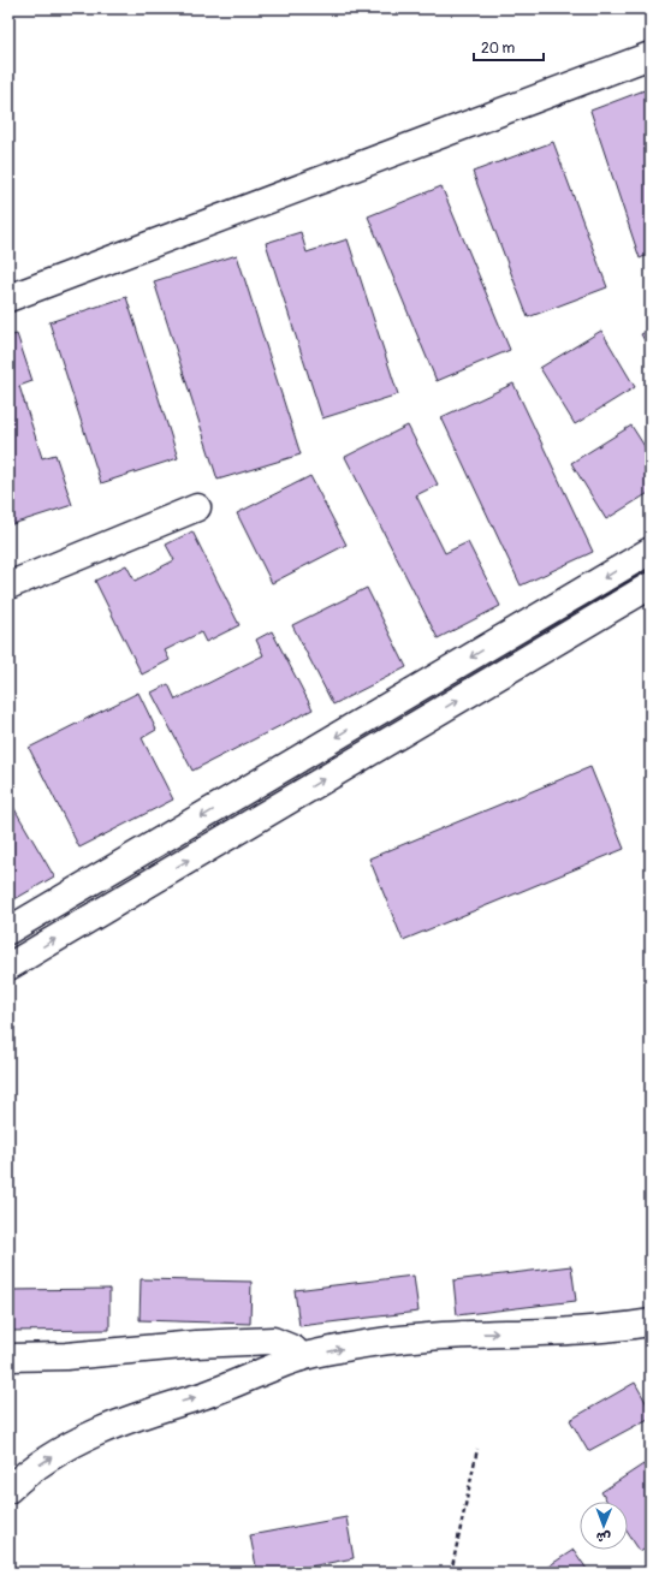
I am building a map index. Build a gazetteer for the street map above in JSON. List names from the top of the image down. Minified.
{"scale_bar":"20 m","north":"bottom"}
